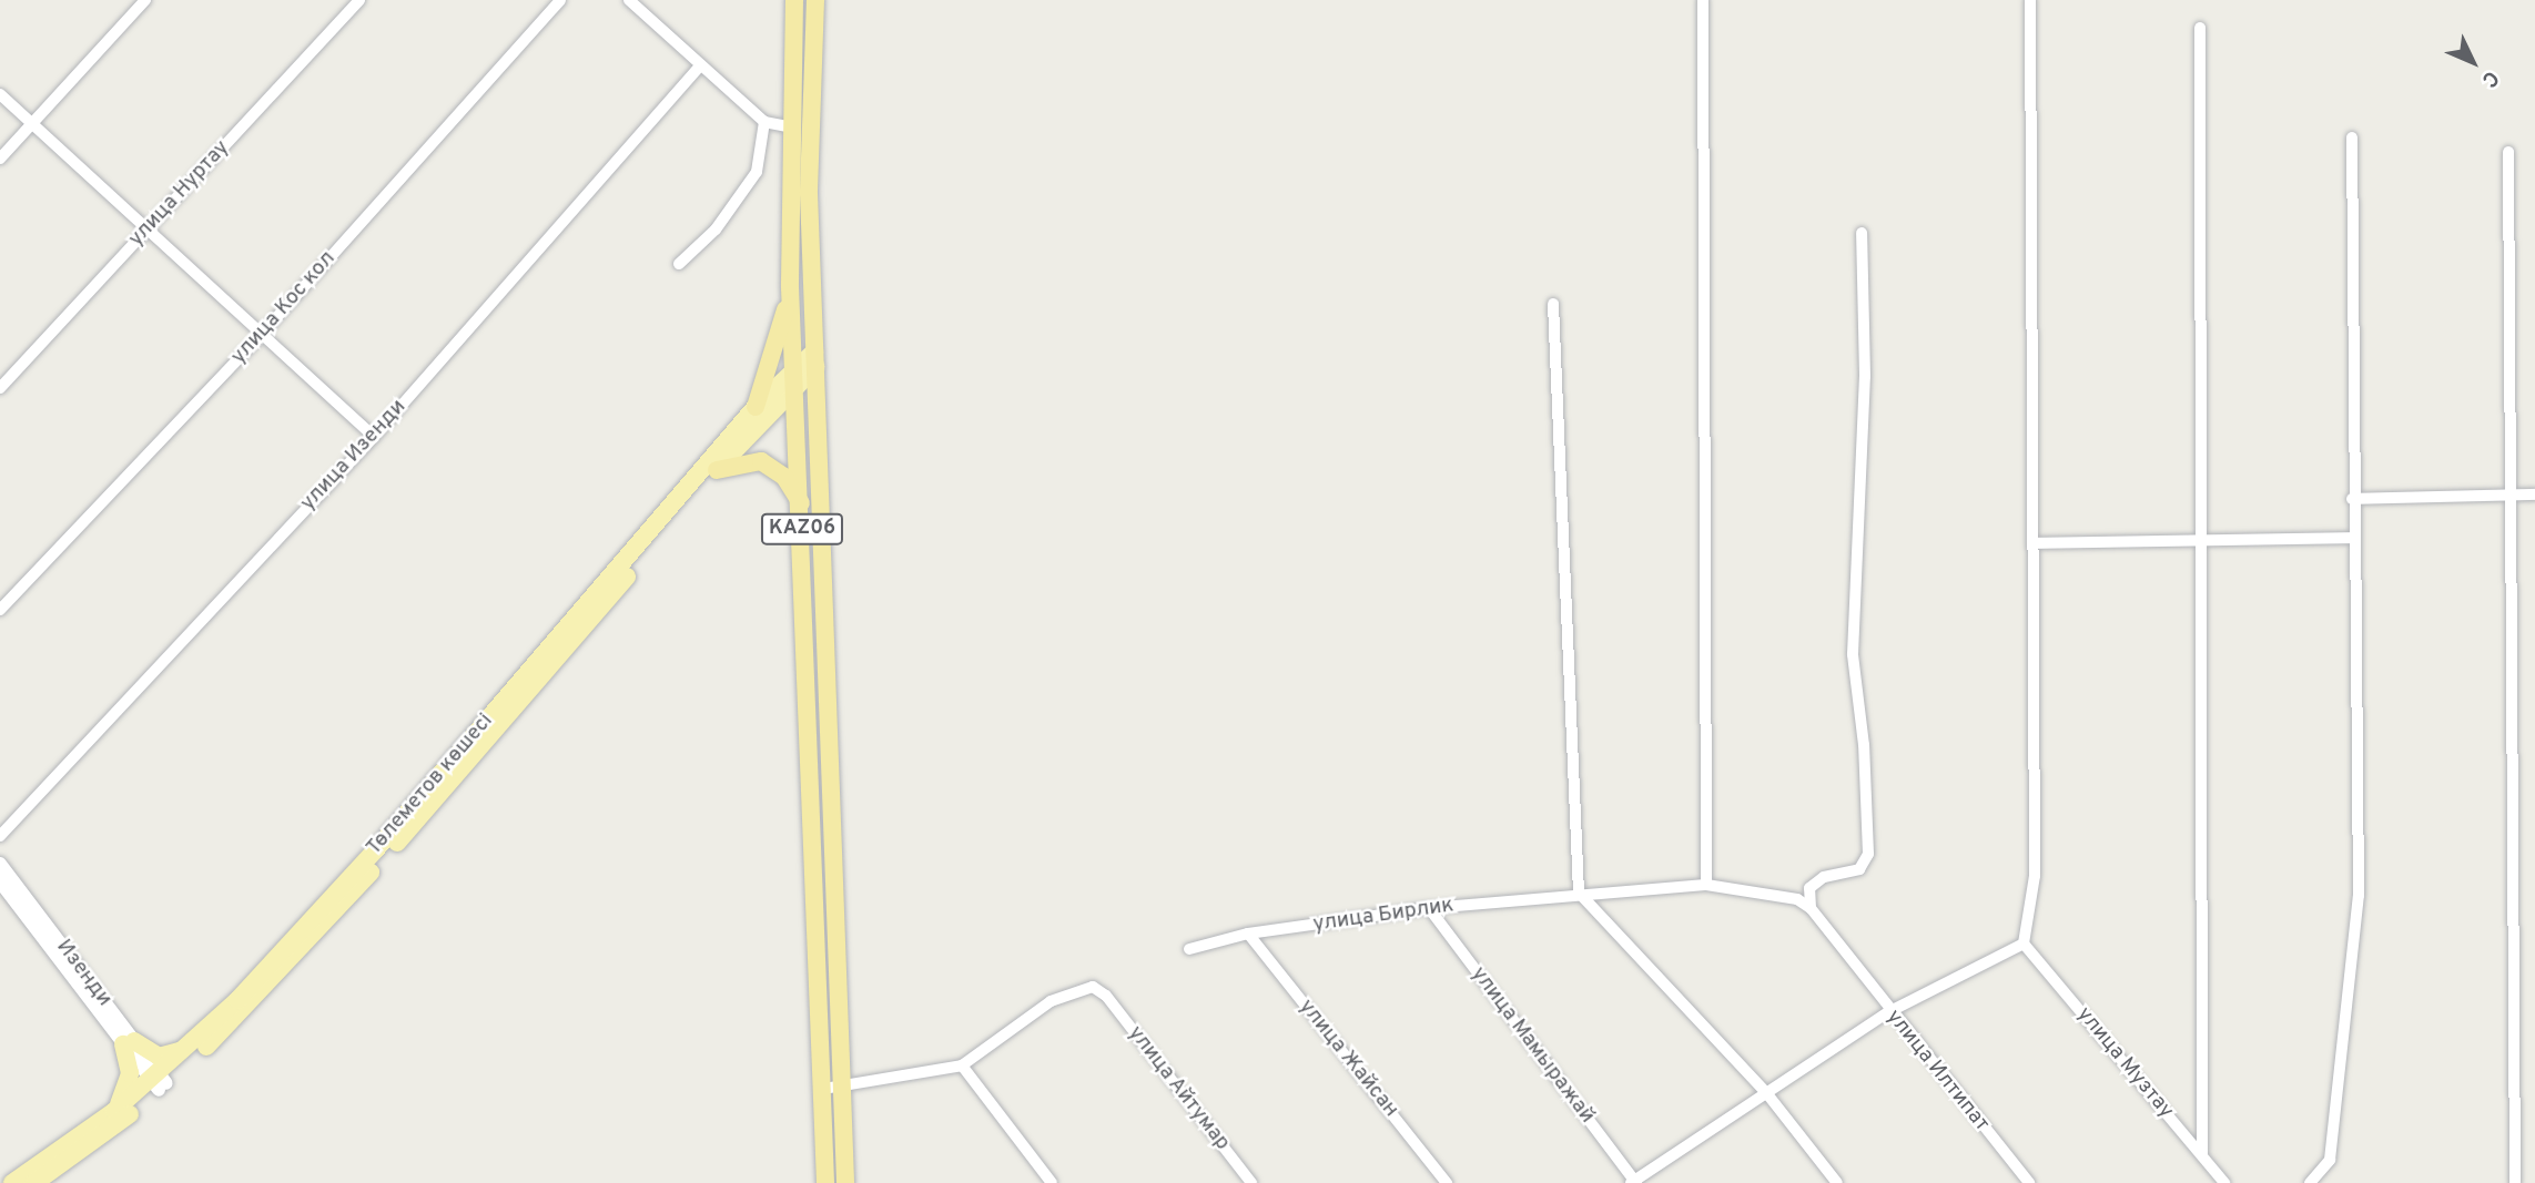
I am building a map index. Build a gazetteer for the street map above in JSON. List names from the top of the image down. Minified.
{"streets":{"highway":["KАZ06"],"main road":["Төлеметов көшесі"],"street":["улица Нуртау","улица Кос кол","улица Изенди","улица Бирлик","Изенди","улица Мамыражай","улица Жайсан","улица Музтау","улица Илтипат","улица Айтумар"]},"crossings":[["KАZ06","Төлеметов көшесі"],["Төлеметов көшесі","Изенди"],["улица Бирлик","улица Мамыражай"],["улица Бирлик","улица Жайсан"],["улица Бирлик","улица Илтипат"]],"north":"bottom right"}
